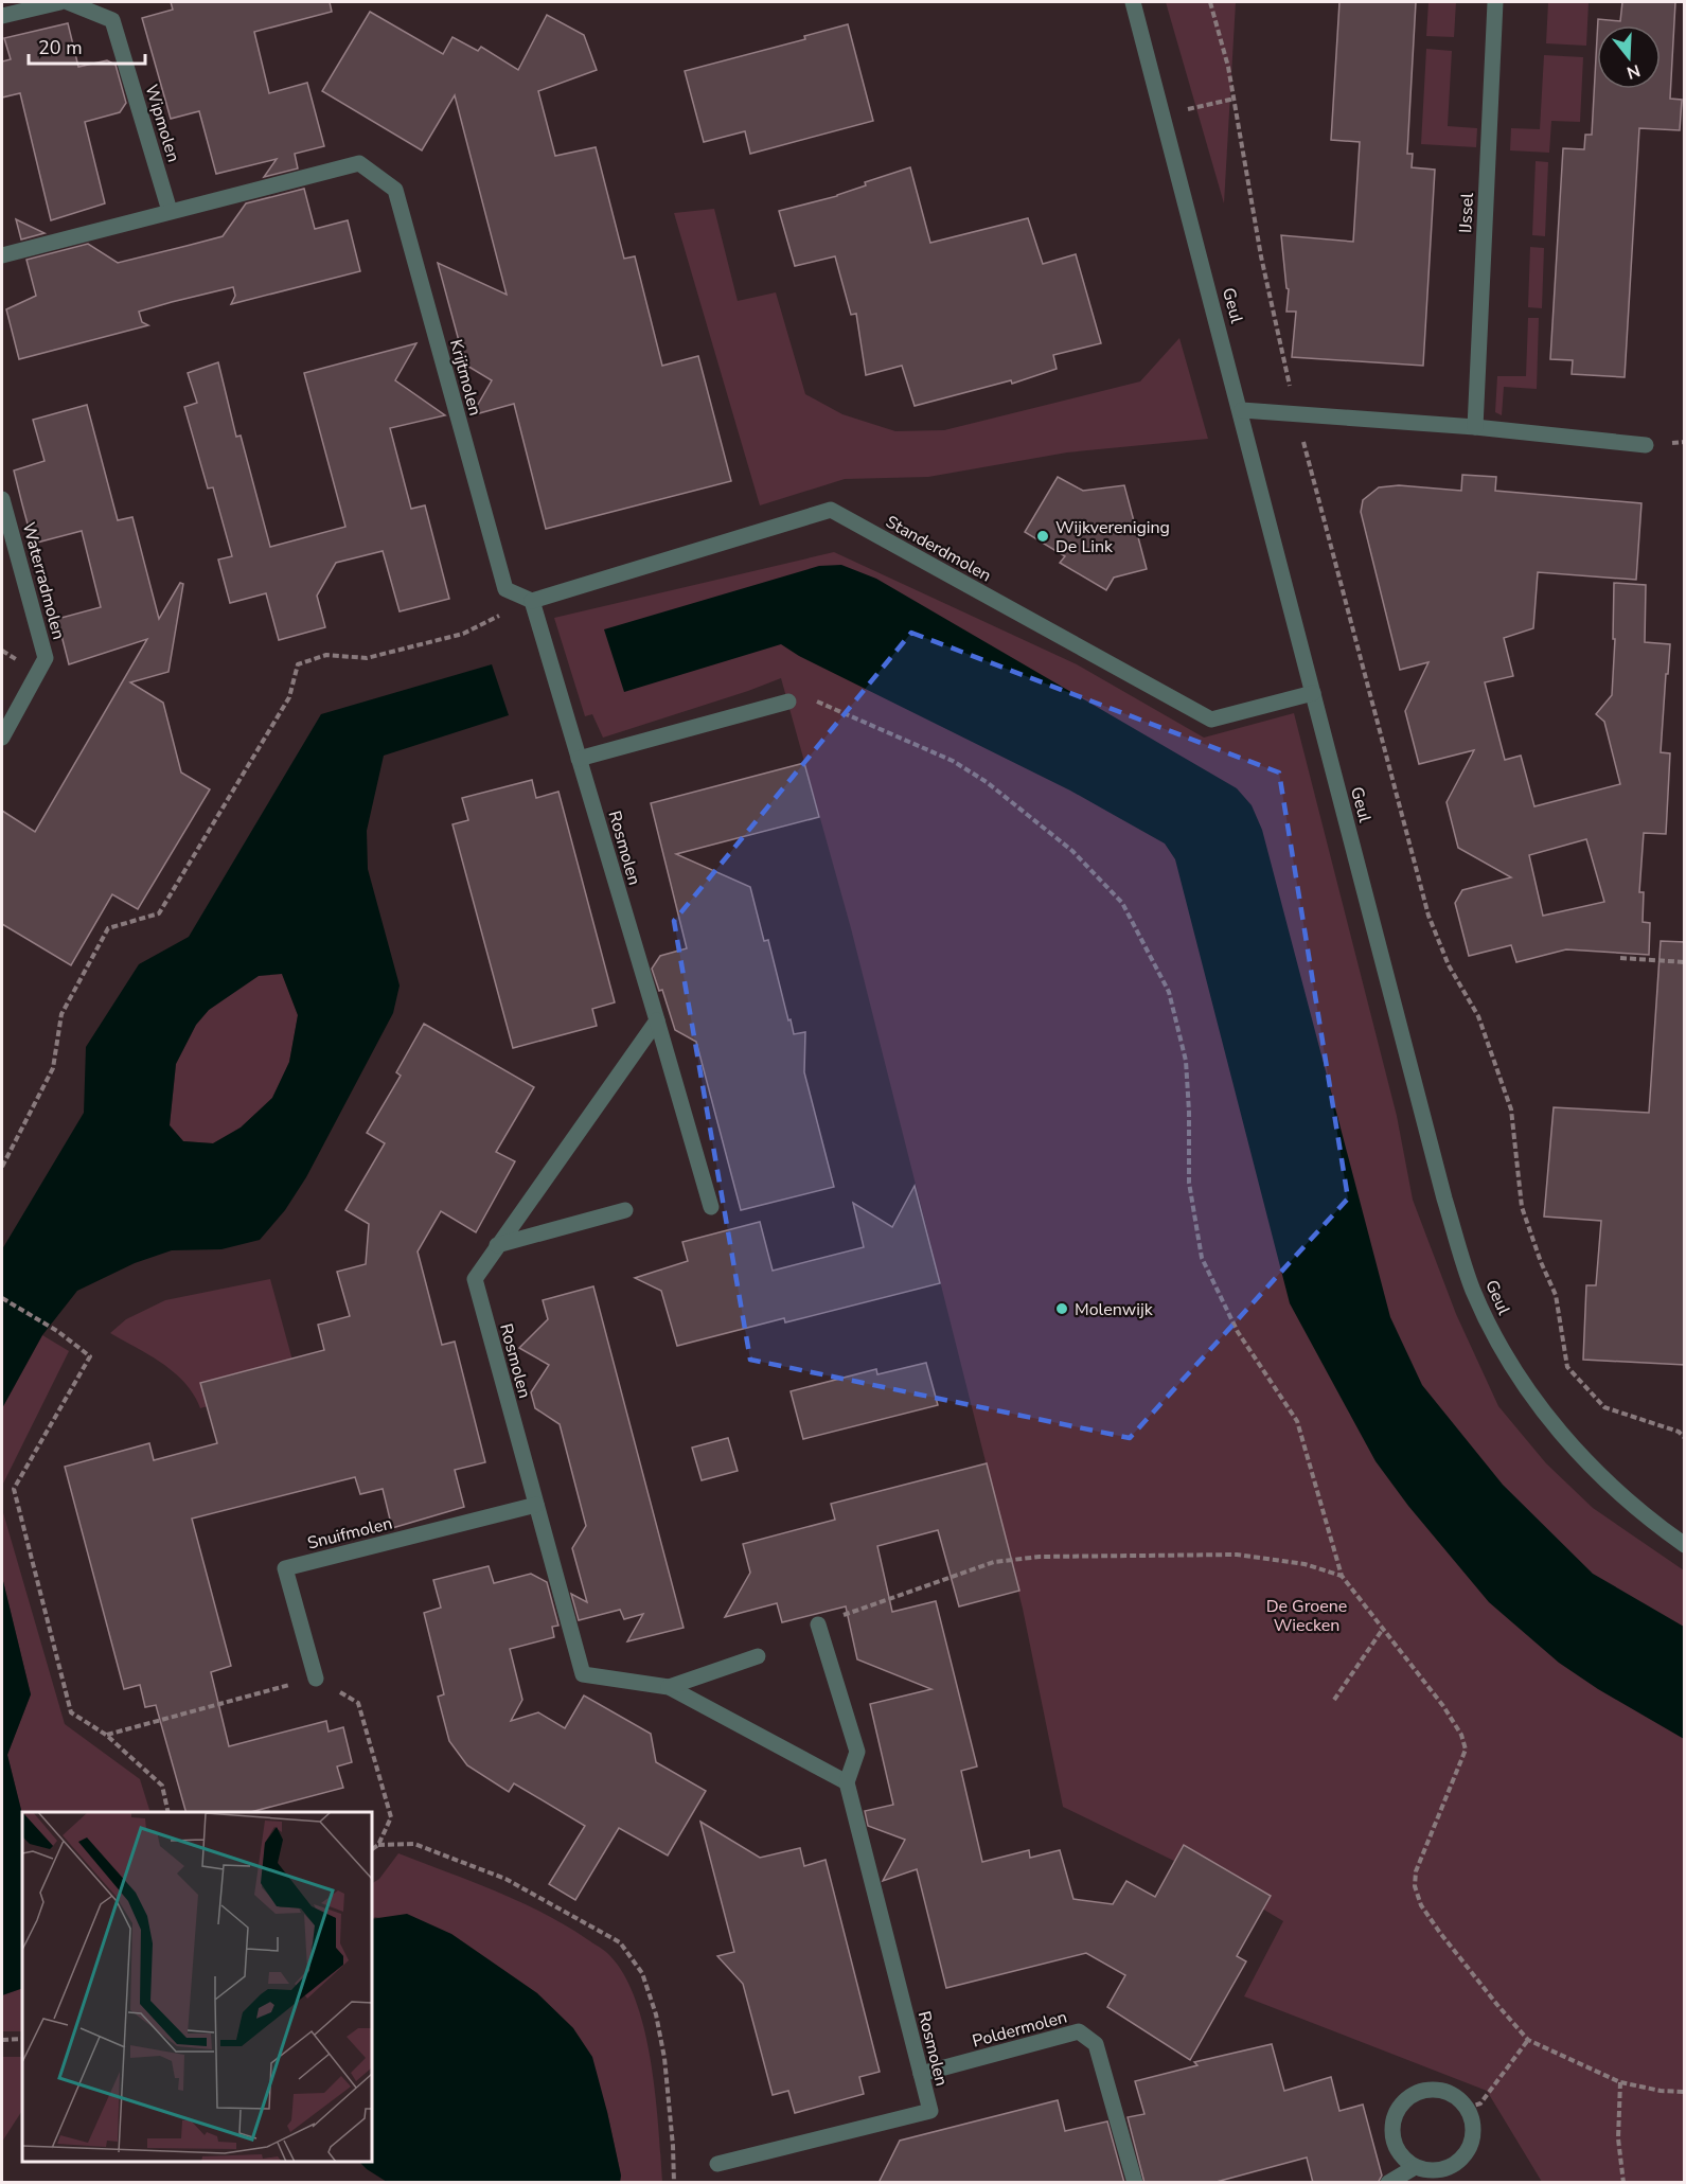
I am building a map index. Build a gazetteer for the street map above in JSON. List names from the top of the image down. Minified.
{"streets":{"street":["Wipmolen","IJssel","Geul","Krijtmolen","Standerdmolen","Waterradmolen","Rosmolen","Snuifmolen","Poldermolen"]},"crossings":[["Wipmolen","Krijtmolen"],["Geul","Standerdmolen"],["Krijtmolen","Standerdmolen"],["Krijtmolen","Rosmolen"],["Standerdmolen","Rosmolen"],["Rosmolen","Snuifmolen"],["Rosmolen","Poldermolen"]],"parks":["De Groene Wiecken"],"places":["Wijkvereniging De Link","Molenwijk"],"scale_bar":"20 m","north":"bottom"}
